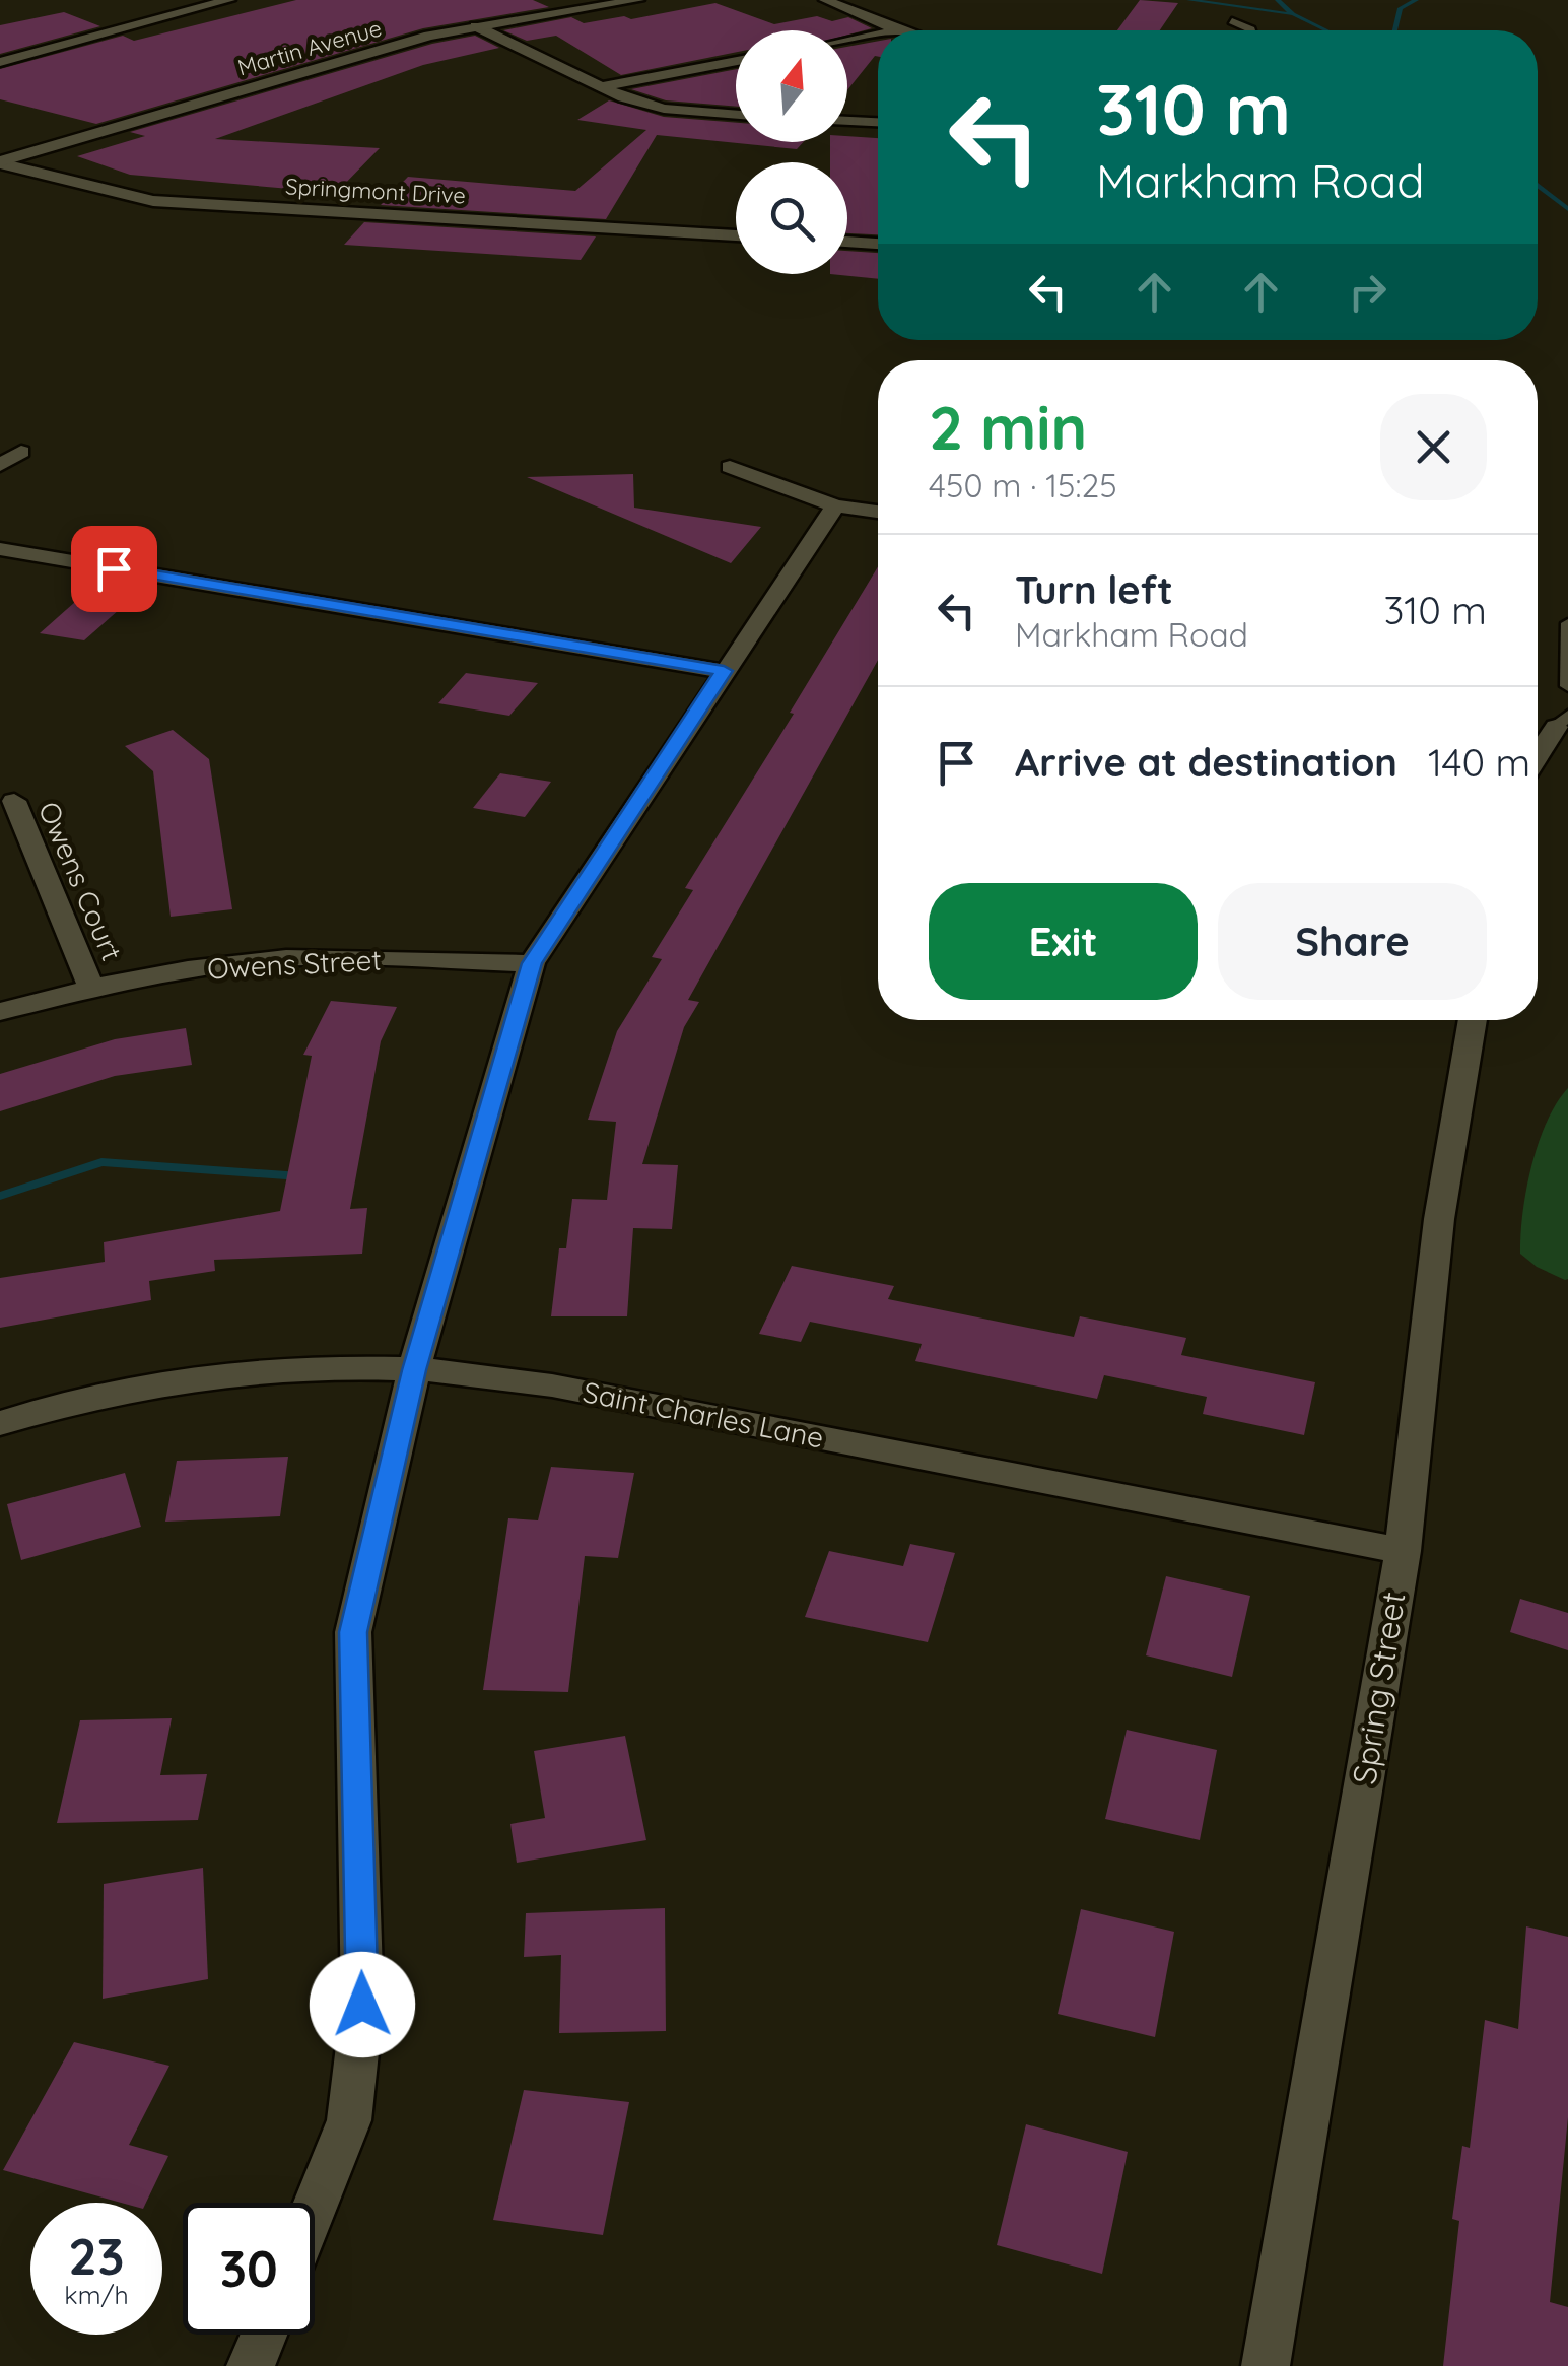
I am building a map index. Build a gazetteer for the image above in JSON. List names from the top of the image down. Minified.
{"streets":{"street":["Martin Avenue","Springmont Drive","Owens Court","Owens Street","Saint Charles Lane","Spring Street"]},"crossings":[["Martin Avenue","Springmont Drive"],["Owens Court","Owens Street"],["Saint Charles Lane","Spring Street"]],"north":"top","page":{"turn":["310 m","Markham Road"],"heading":["2 min","450 m · 15:25"],"list":[{"name":"Turn left","note":"Markham Road","value":"310 m"},{"name":"Arrive at destination","value":"140 m"}],"buttons":["Exit","Share"],"speed":"23 km/h","limit":"30"}}
